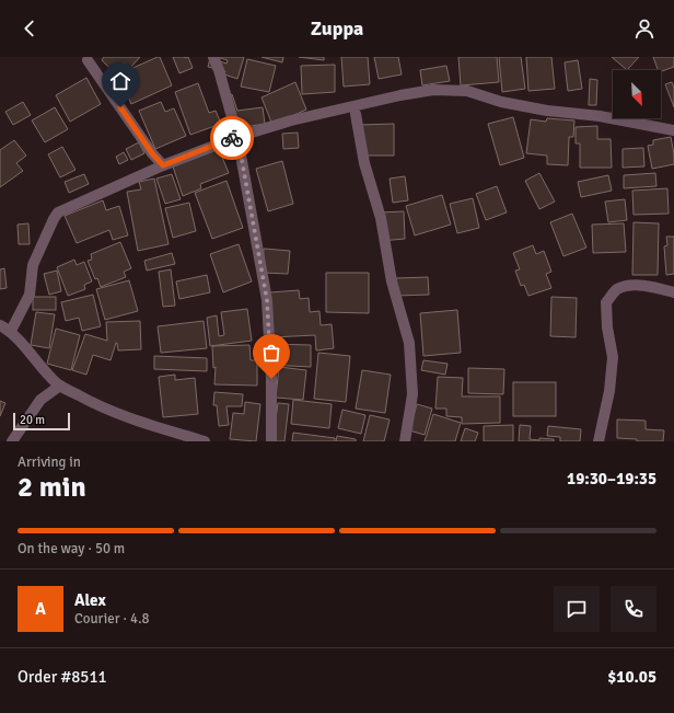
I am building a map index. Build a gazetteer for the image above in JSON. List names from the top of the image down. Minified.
{"scale_bar":"20 m","north":"bottom right","page":{"header":"Zuppa","scale":"20 m","heading":["2 min","Arriving in","19:30–19:35"],"panel":["Alex","Courier · 4.8","Order #8511","$10.05"],"bar":"On the way · 50 m","round":"A"}}
